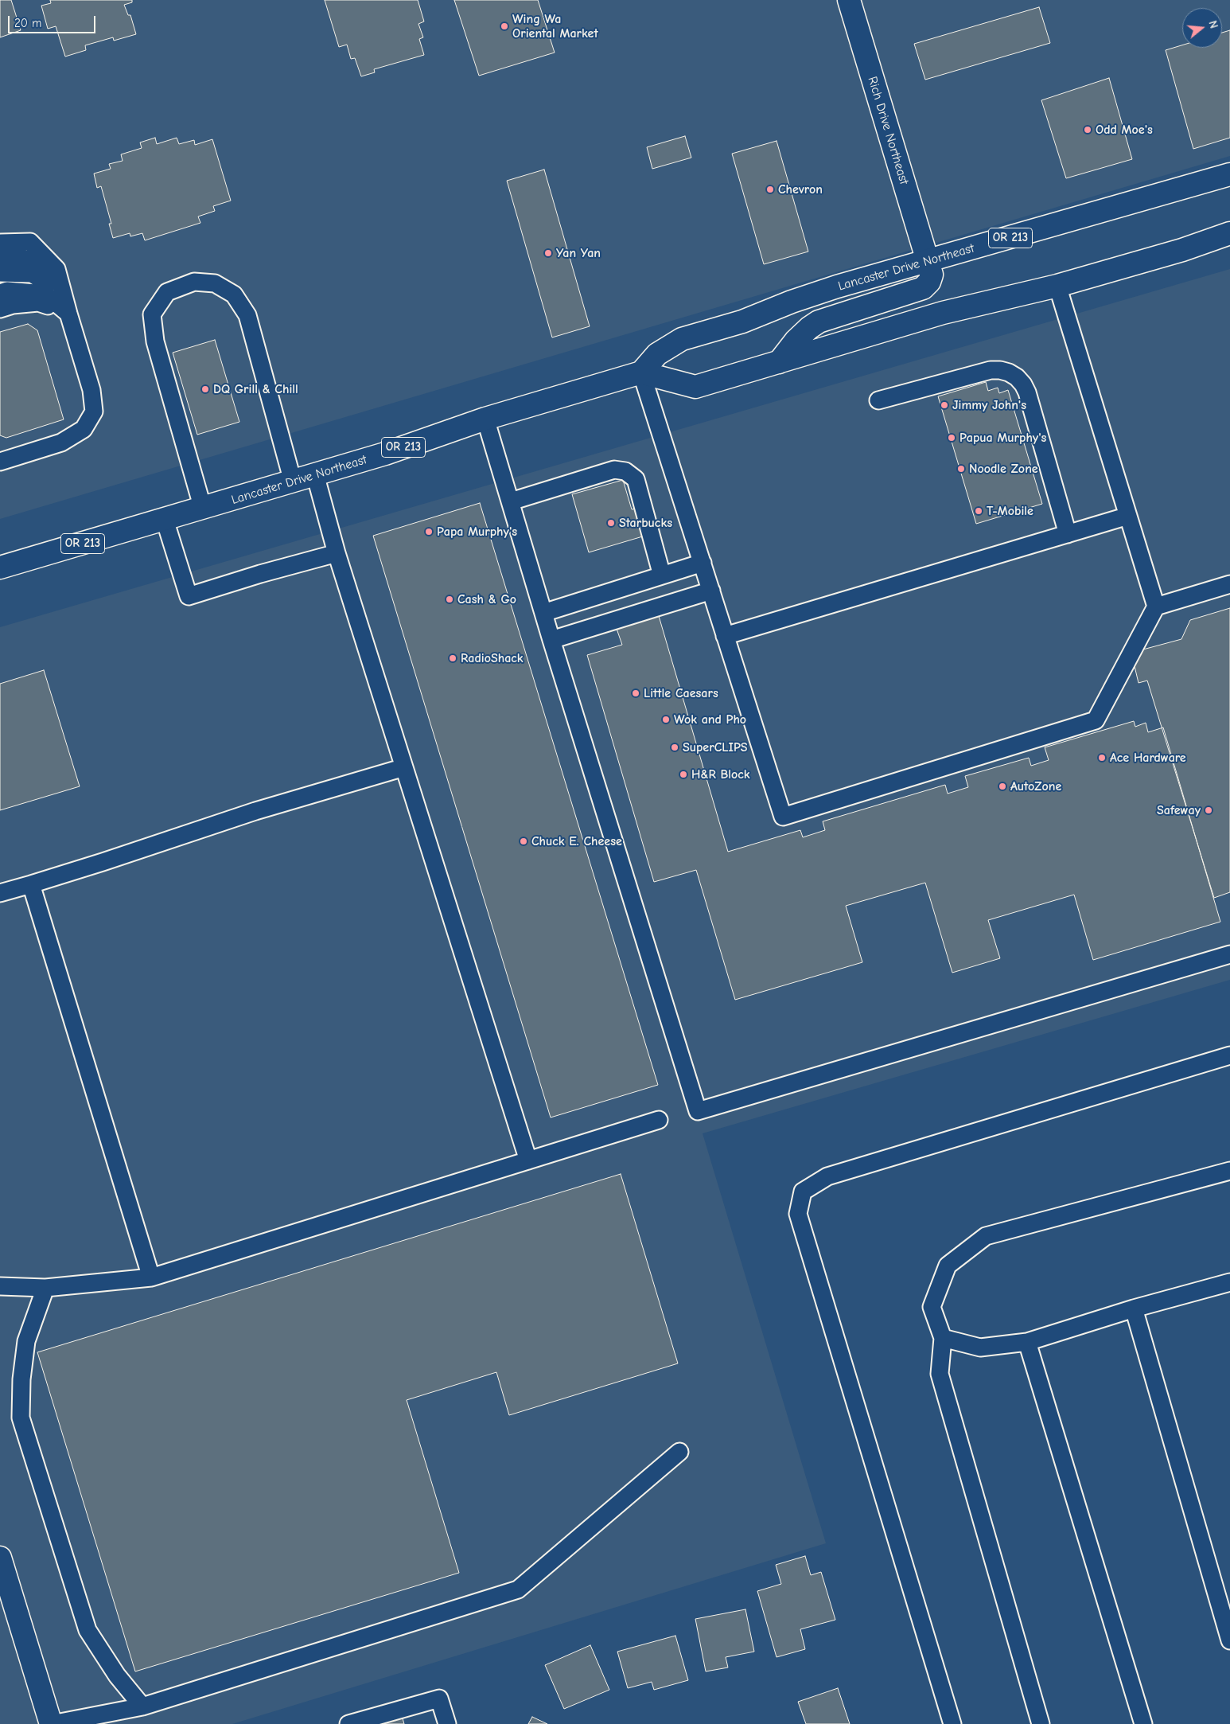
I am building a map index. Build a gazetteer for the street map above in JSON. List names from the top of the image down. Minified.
{"streets":{"main road":["Rich Drive Northeast","OR 213","Lancaster Drive Northeast"]},"crossings":[["Rich Drive Northeast","Lancaster Drive Northeast"]],"places":["Wing Wa Oriental Market","Odd Moe's","Chevron","Yan Yan","DQ Grill & Chill","Jimmy John's","Papua Murphy's","Noodle Zone","T-Mobile","Starbucks","Papa Murphy's","Cash & Go","RadioShack","Little Caesars","Wok and Pho","SuperCLIPS","Ace Hardware","H&R Block","AutoZone","Safeway","Chuck E. Cheese"],"scale_bar":"20 m","north":"right"}
